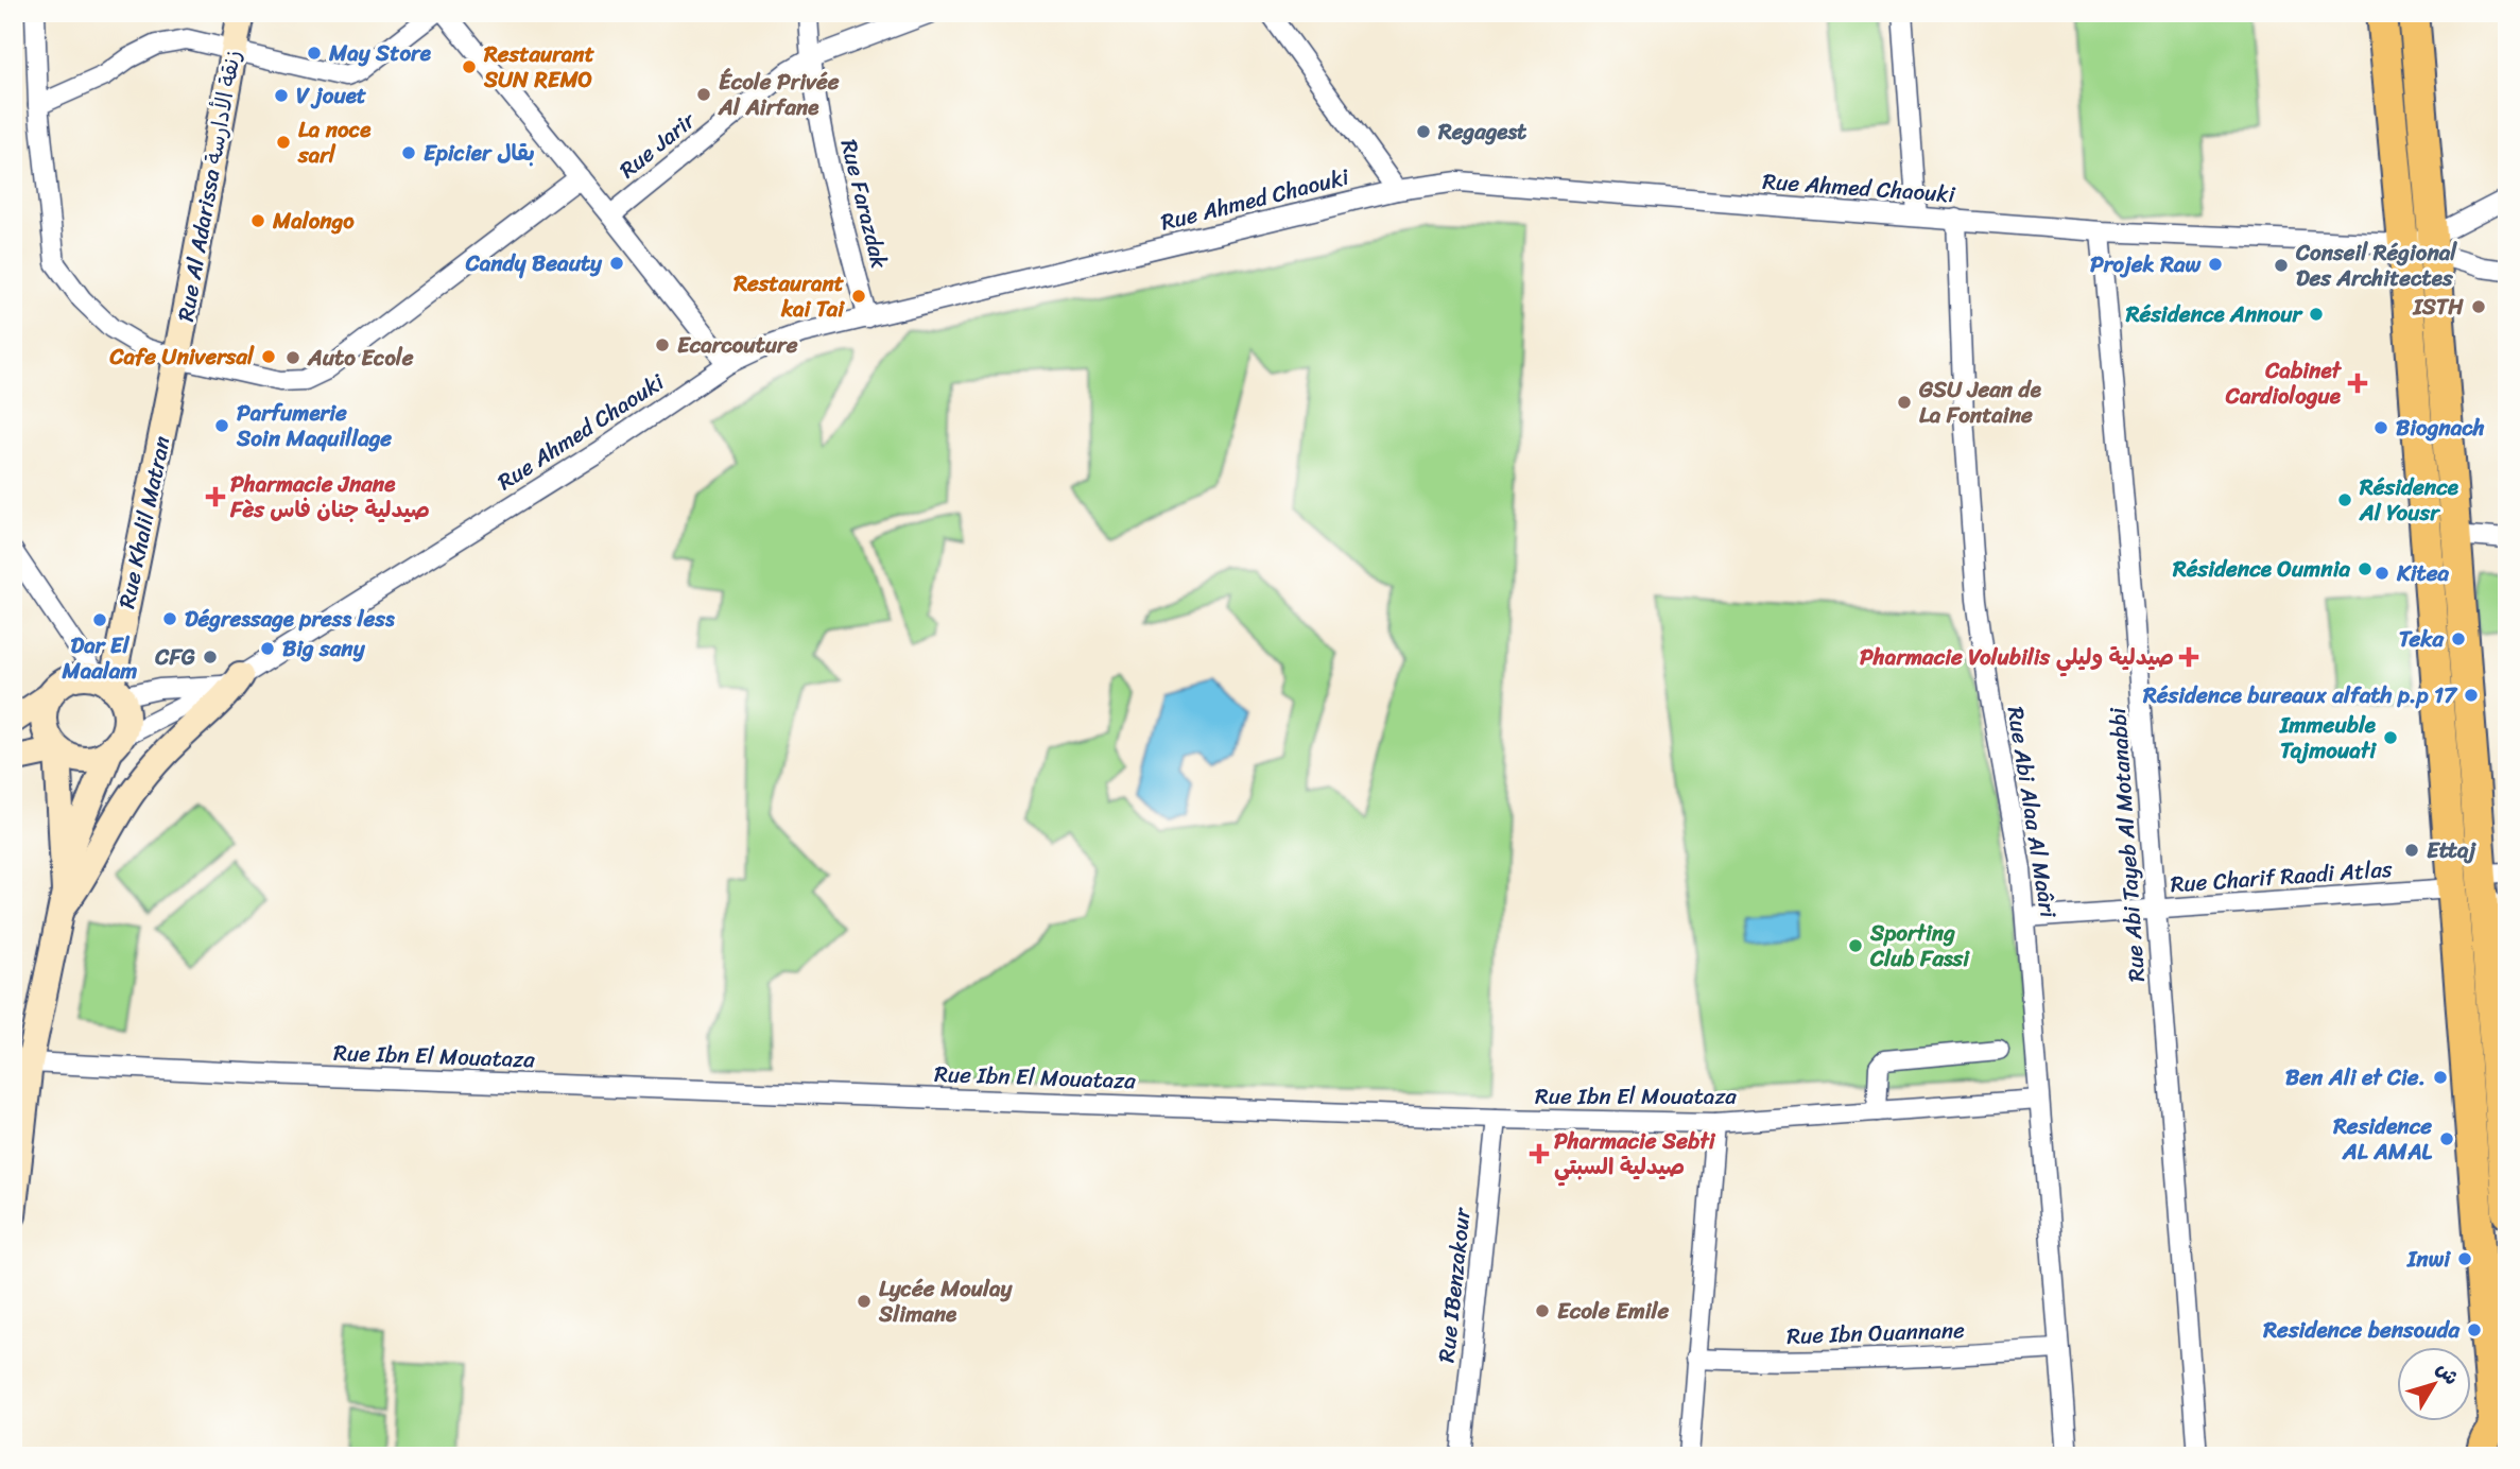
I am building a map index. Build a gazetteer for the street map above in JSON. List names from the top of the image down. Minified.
{"streets":{"street":["Rue Jarir","Rue Al Adarissa زنقة الأدارسة","Rue Ahmed Chaouki","Rue Farazdak","Rue Khalil Matran","Rue Abi Alaa Al Maâri","Rue Abi Tayeb Al Motanabbi","Rue Charif Raadi Atlas","Rue Ibn El Mouataza","Rue IBenzakour","Rue Ibn Ouannane"]},"crossings":[["Rue Jarir","Rue Farazdak"],["Rue Al Adarissa زنقة الأدارسة","Rue Khalil Matran"],["Rue Ahmed Chaouki","Rue Farazdak"],["Rue Ahmed Chaouki","Rue Khalil Matran"],["Rue Ahmed Chaouki","Rue Abi Alaa Al Maâri"],["Rue Ahmed Chaouki","Rue Abi Tayeb Al Motanabbi"],["Rue Abi Alaa Al Maâri","Rue Charif Raadi Atlas"],["Rue Abi Alaa Al Maâri","Rue Ibn El Mouataza"],["Rue Abi Alaa Al Maâri","Rue Ibn Ouannane"],["Rue Abi Tayeb Al Motanabbi","Rue Charif Raadi Atlas"],["Rue Ibn El Mouataza","Rue IBenzakour"]],"places":{"other":["May Store","Restaurant SUN REMO","École Privée Al Airfane","V jouet","Regagest","La noce sarl","Epicier بقال","Malongo","Candy Beauty","Projek Raw","Conseil Régional Des Architectes","Restaurant kai Tai","ISTH","Résidence Annour","Ecarcouture","Cafe Universal","Auto Ecole","GSU Jean de La Fontaine","Parfumerie Soin Maquillage","Biognach","Résidence Al Yousr","Résidence Oumnia","Kitea","Dégressage press less","Dar El Maalam","Teka","Big sany","CFG","Résidence bureaux alfath p.p 17","Immeuble Tajmouati","Ettaj","Sporting Club Fassi","Ben Ali et Cie.","Residence AL AMAL","Inwi","Lycée Moulay Slimane","Ecole Emile","Residence bensouda"],"health":["Cabinet Cardiologue","Pharmacie Jnane Fès صيدلية جنان فاس","Pharmacie Volubilis صيدلية وليلي","Pharmacie Sebti صيدلية السبتي"]},"north":"top right"}
